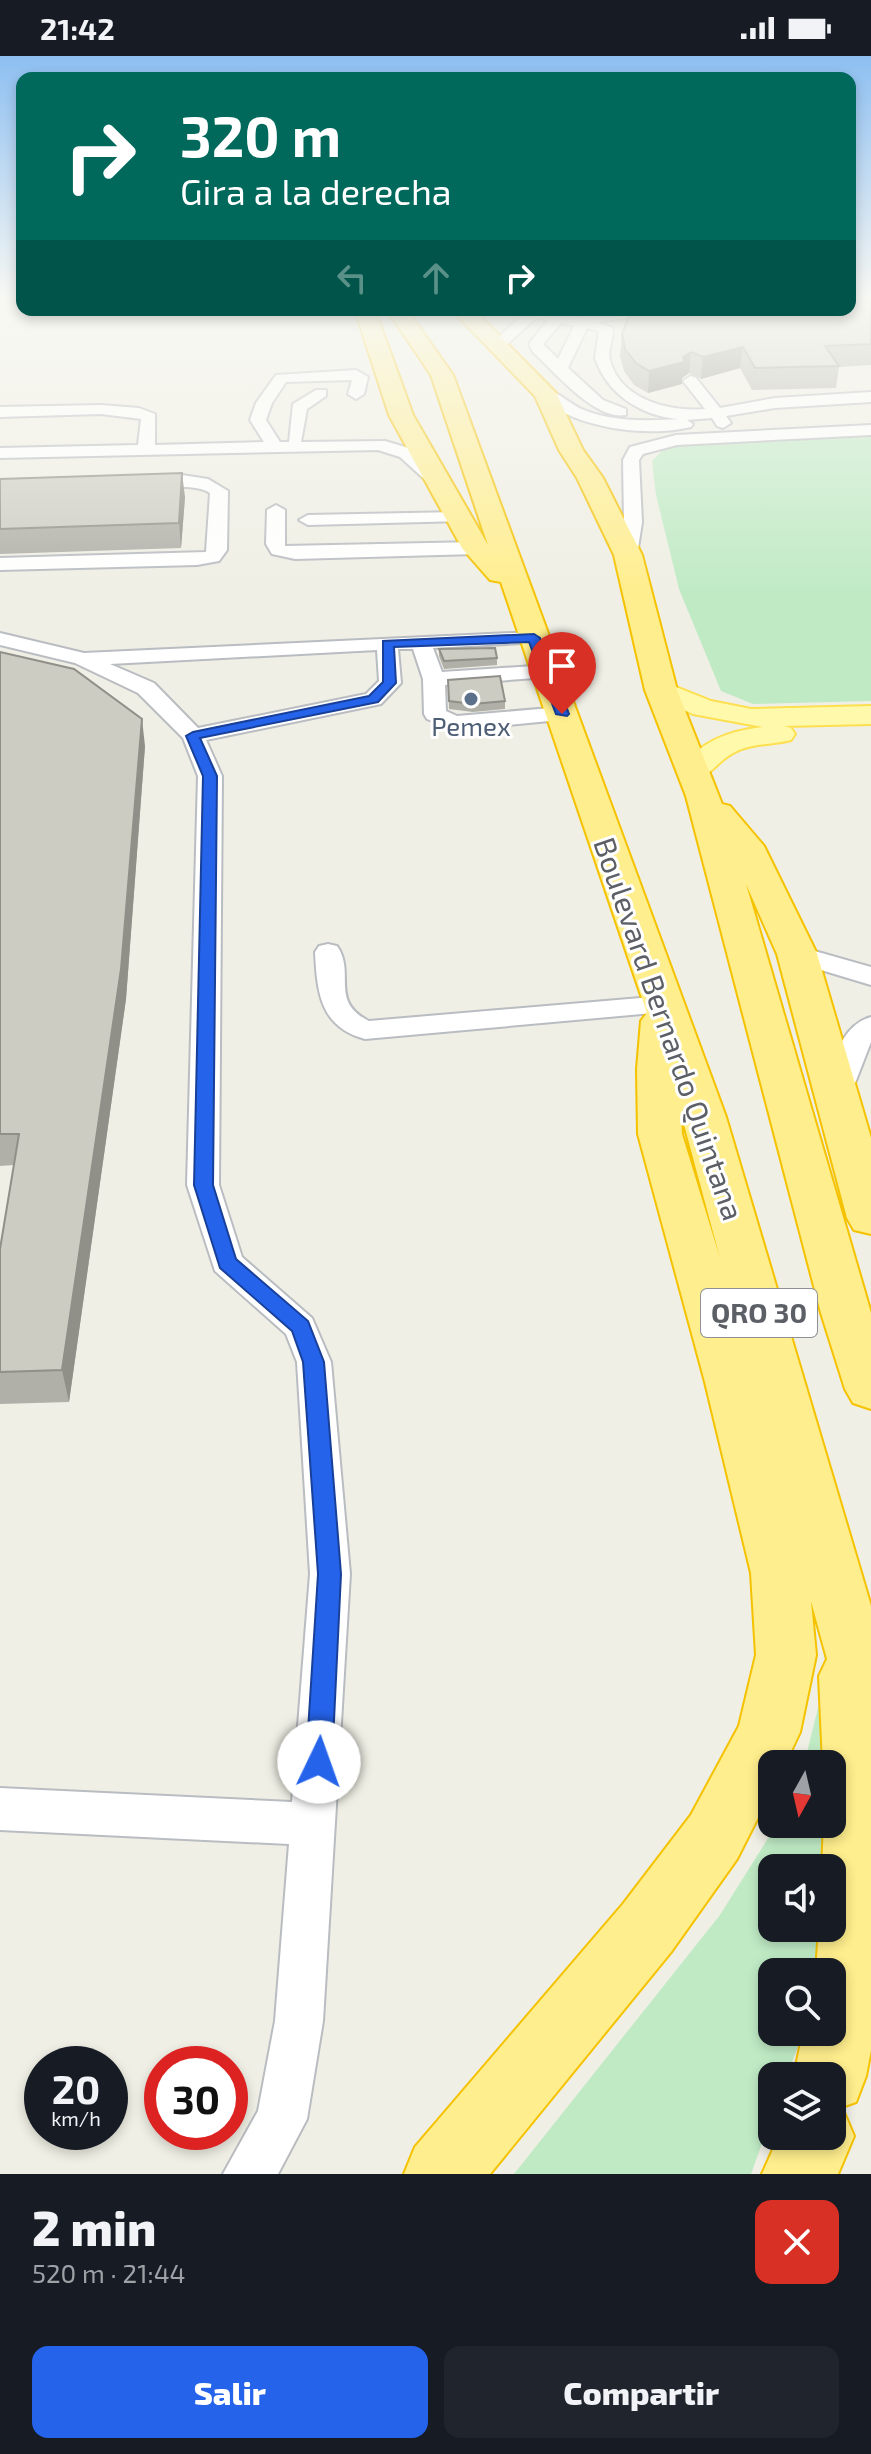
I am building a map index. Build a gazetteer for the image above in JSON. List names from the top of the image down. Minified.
{"streets":{"highway":["Boulevard Bernardo Quintana","QRO 30"]},"places":["Pemex"],"north":"bottom","page":{"status":"21:42","turn":["320 m","Gira a la derecha"],"speed":"20 km/h","limit":"30","heading":["2 min","520 m · 21:44"],"buttons":["Salir","Compartir"]}}
